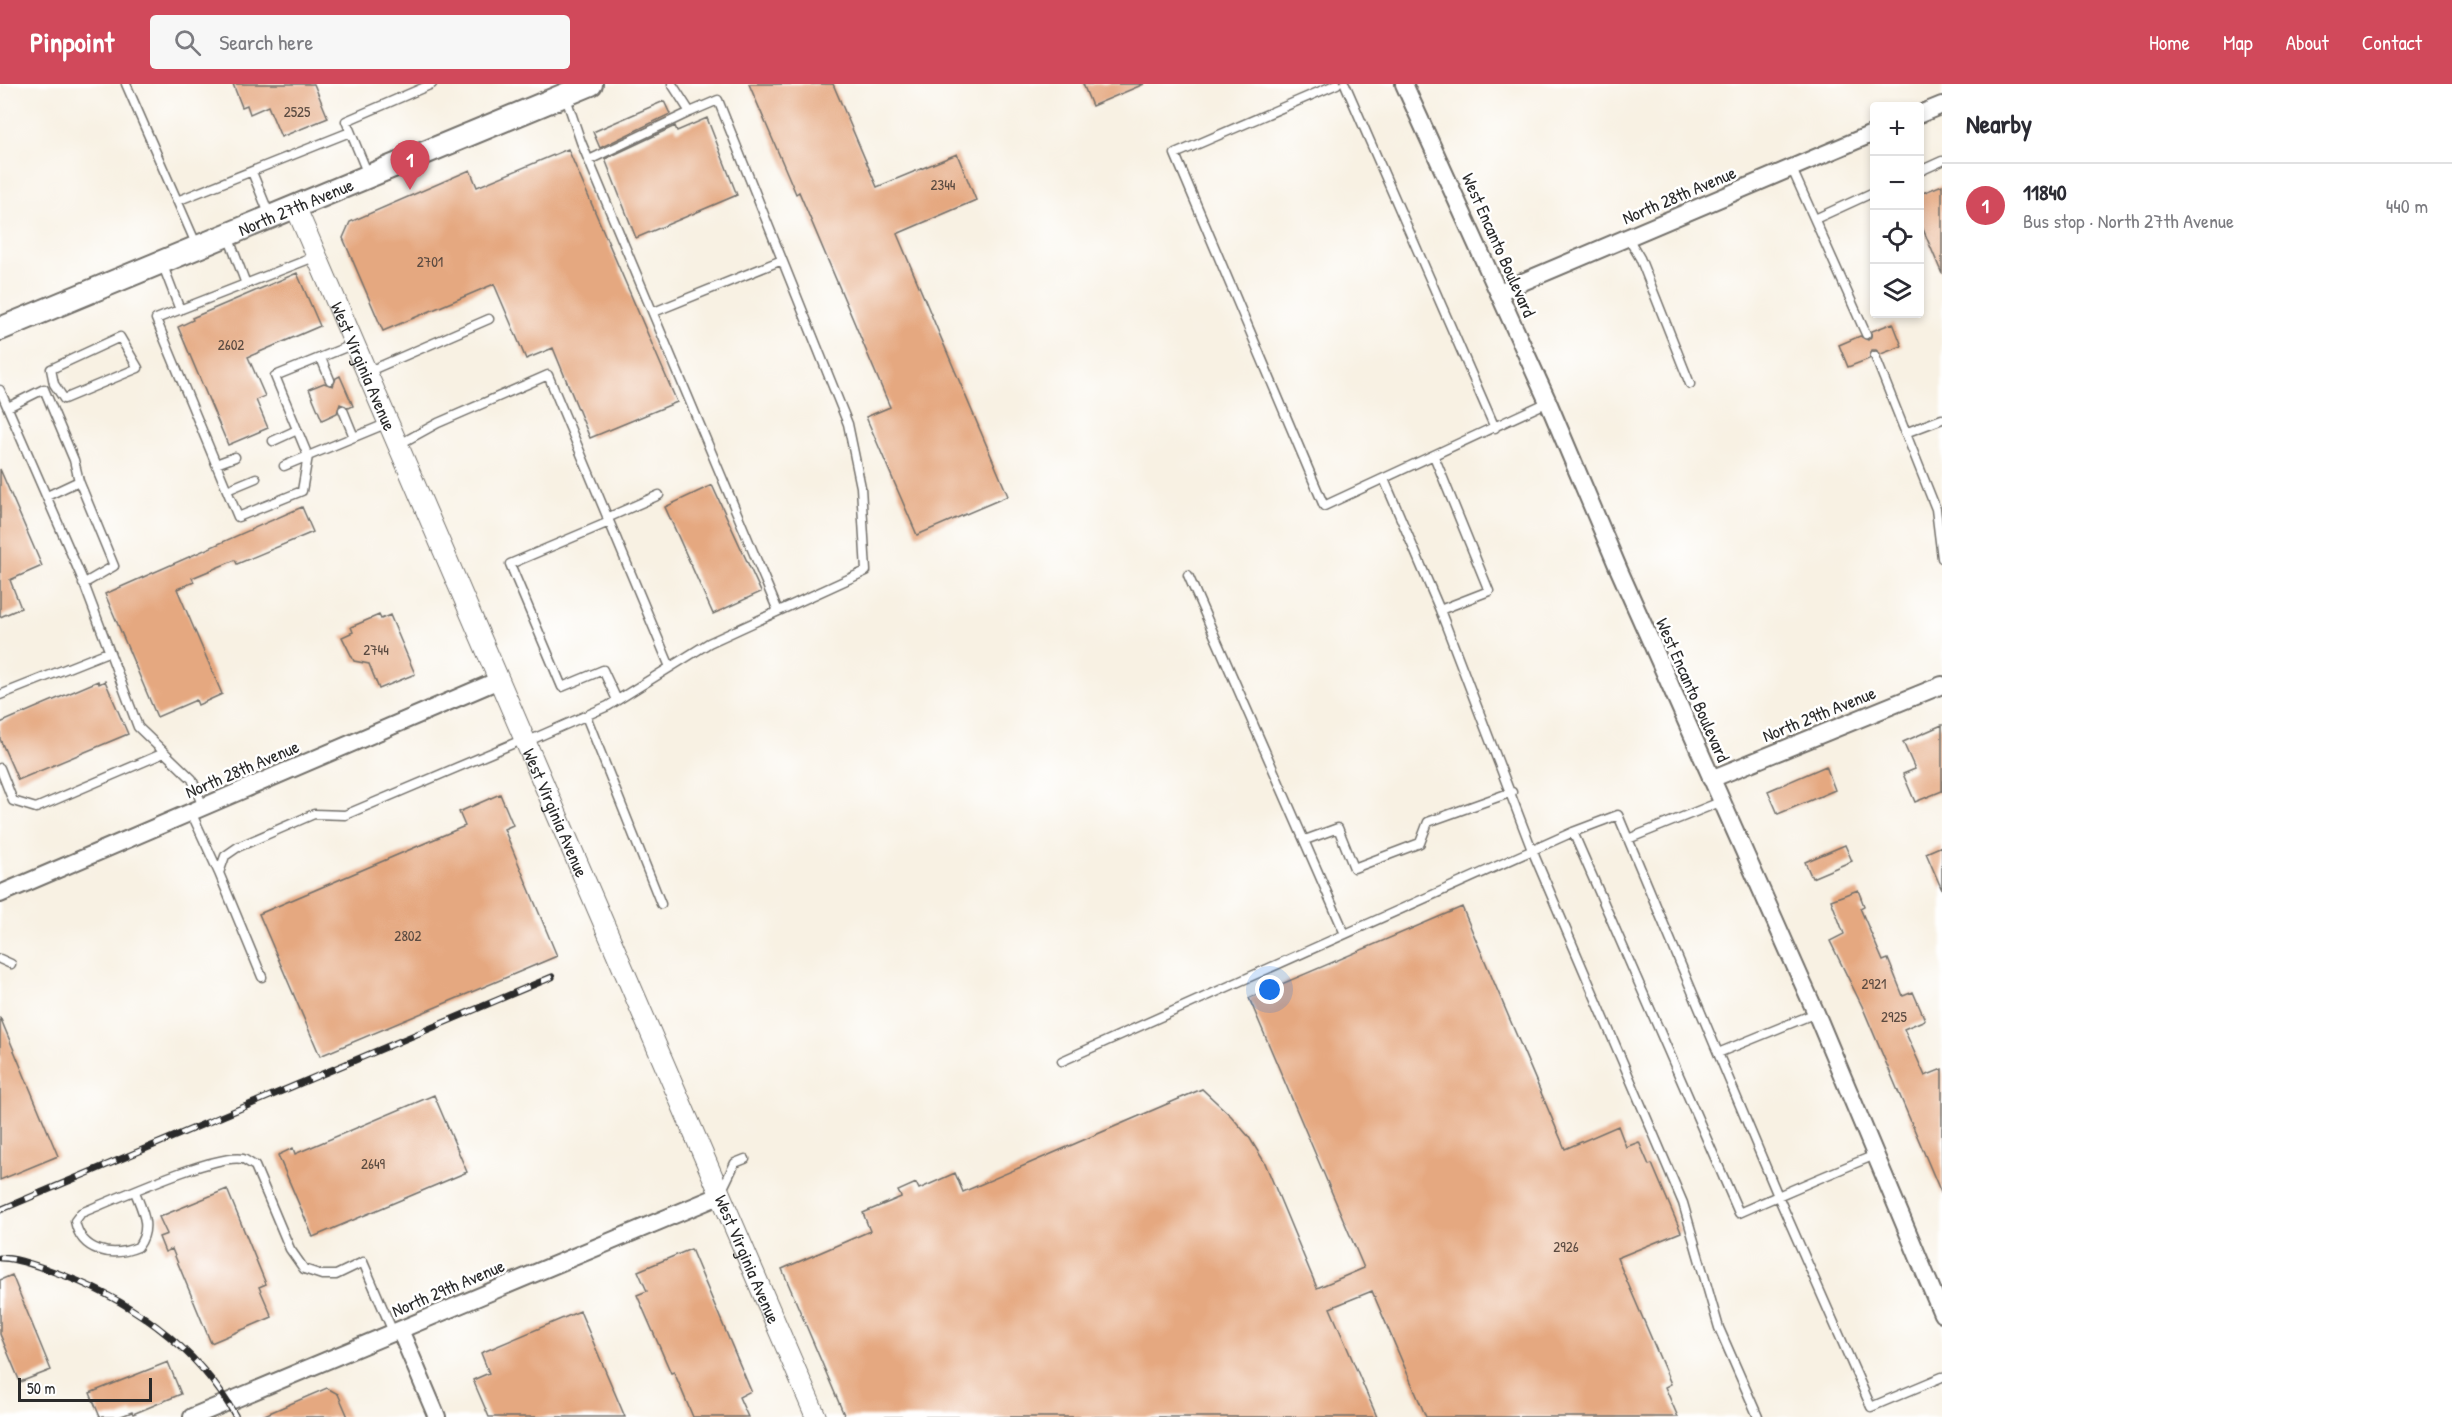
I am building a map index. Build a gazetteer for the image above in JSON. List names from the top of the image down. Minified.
{"streets":{"main road":["North 27th Avenue"],"street":["North 28th Avenue","West Encanto Boulevard","West Virginia Avenue","North 29th Avenue"]},"crossings":[["North 28th Avenue","West Encanto Boulevard"],["North 28th Avenue","West Virginia Avenue"],["North 27th Avenue","West Virginia Avenue"],["West Encanto Boulevard","North 29th Avenue"],["West Virginia Avenue","North 29th Avenue"]],"house_numbers":["2525","2344","2701","2602","2744","2802","2921","2925","2649","2926"],"scale_bar":"50 m","page":{"header":"Pinpoint","search":"Search here","nav":["Home","Map","About","Contact"],"heading":"Nearby","map_buttons":["+","−"],"pins":"1","list":[{"mark":"1","name":"11840","note":"Bus stop · North 27th Avenue","value":"440 m"}],"scale":"50 m"}}
